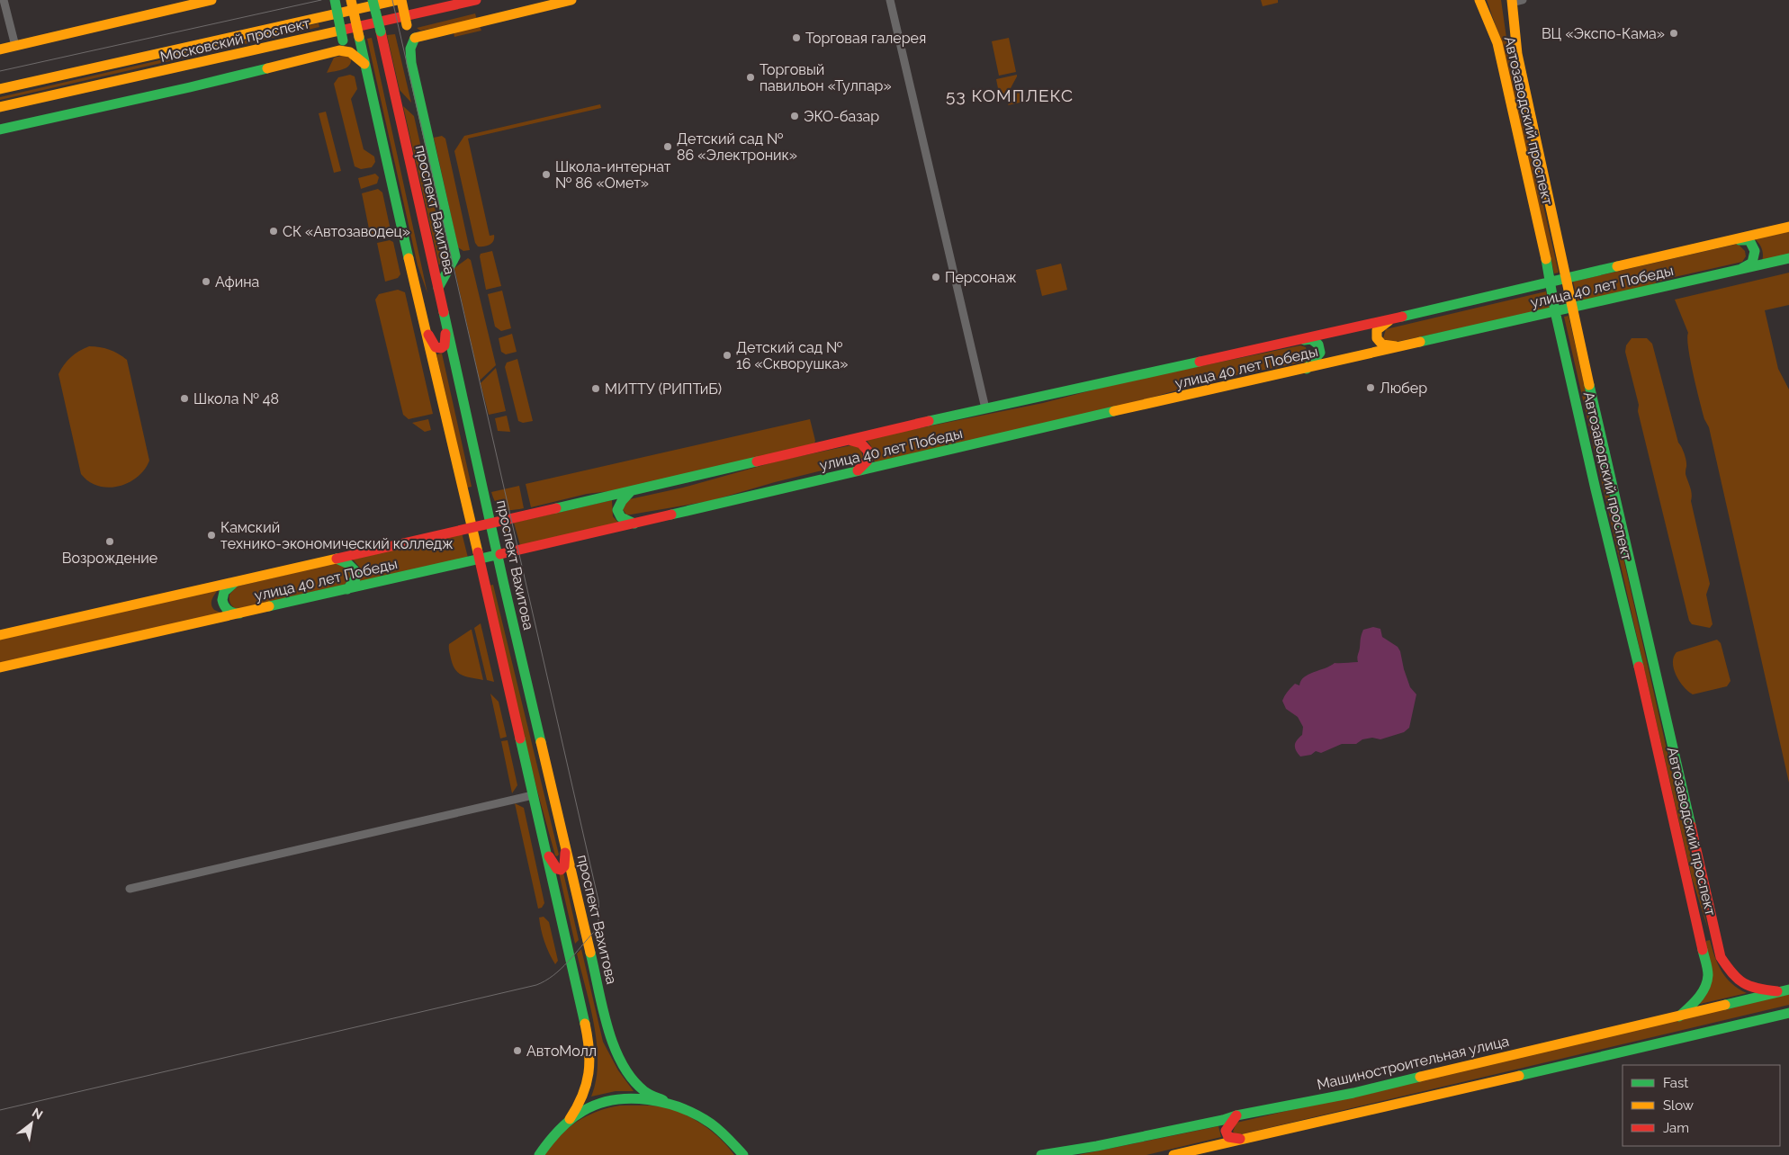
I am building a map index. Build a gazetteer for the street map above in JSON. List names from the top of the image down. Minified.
{"streets":{"street":["Московский проспект","Автозаводский проспект","проспект Вахитова","улица 40 лет Победы","Машиностроительная улица"]},"crossings":[["Автозаводский проспект","улица 40 лет Победы"],["Автозаводский проспект","Машиностроительная улица"],["проспект Вахитова","улица 40 лет Победы"]],"districts":["53 КОМПЛЕКС"],"places":["ВЦ «Экспо-Кама»","Торговая галерея","Торговый павильон «Тулпар»","ЭКО-базар","Детский сад № 86 «Электроник»","Школа-интернат № 86 «Омет»","СК «Автозаводец»","Персонаж","Афина","Детский сад № 16 «Скворушка»","Любер","МИТТУ (РИПТиБ)","Школа № 48","Камский технико-экономический колледж","Возрождение","АвтоМолл"],"legend":["Fast","Slow","Jam"],"north":"top right"}
